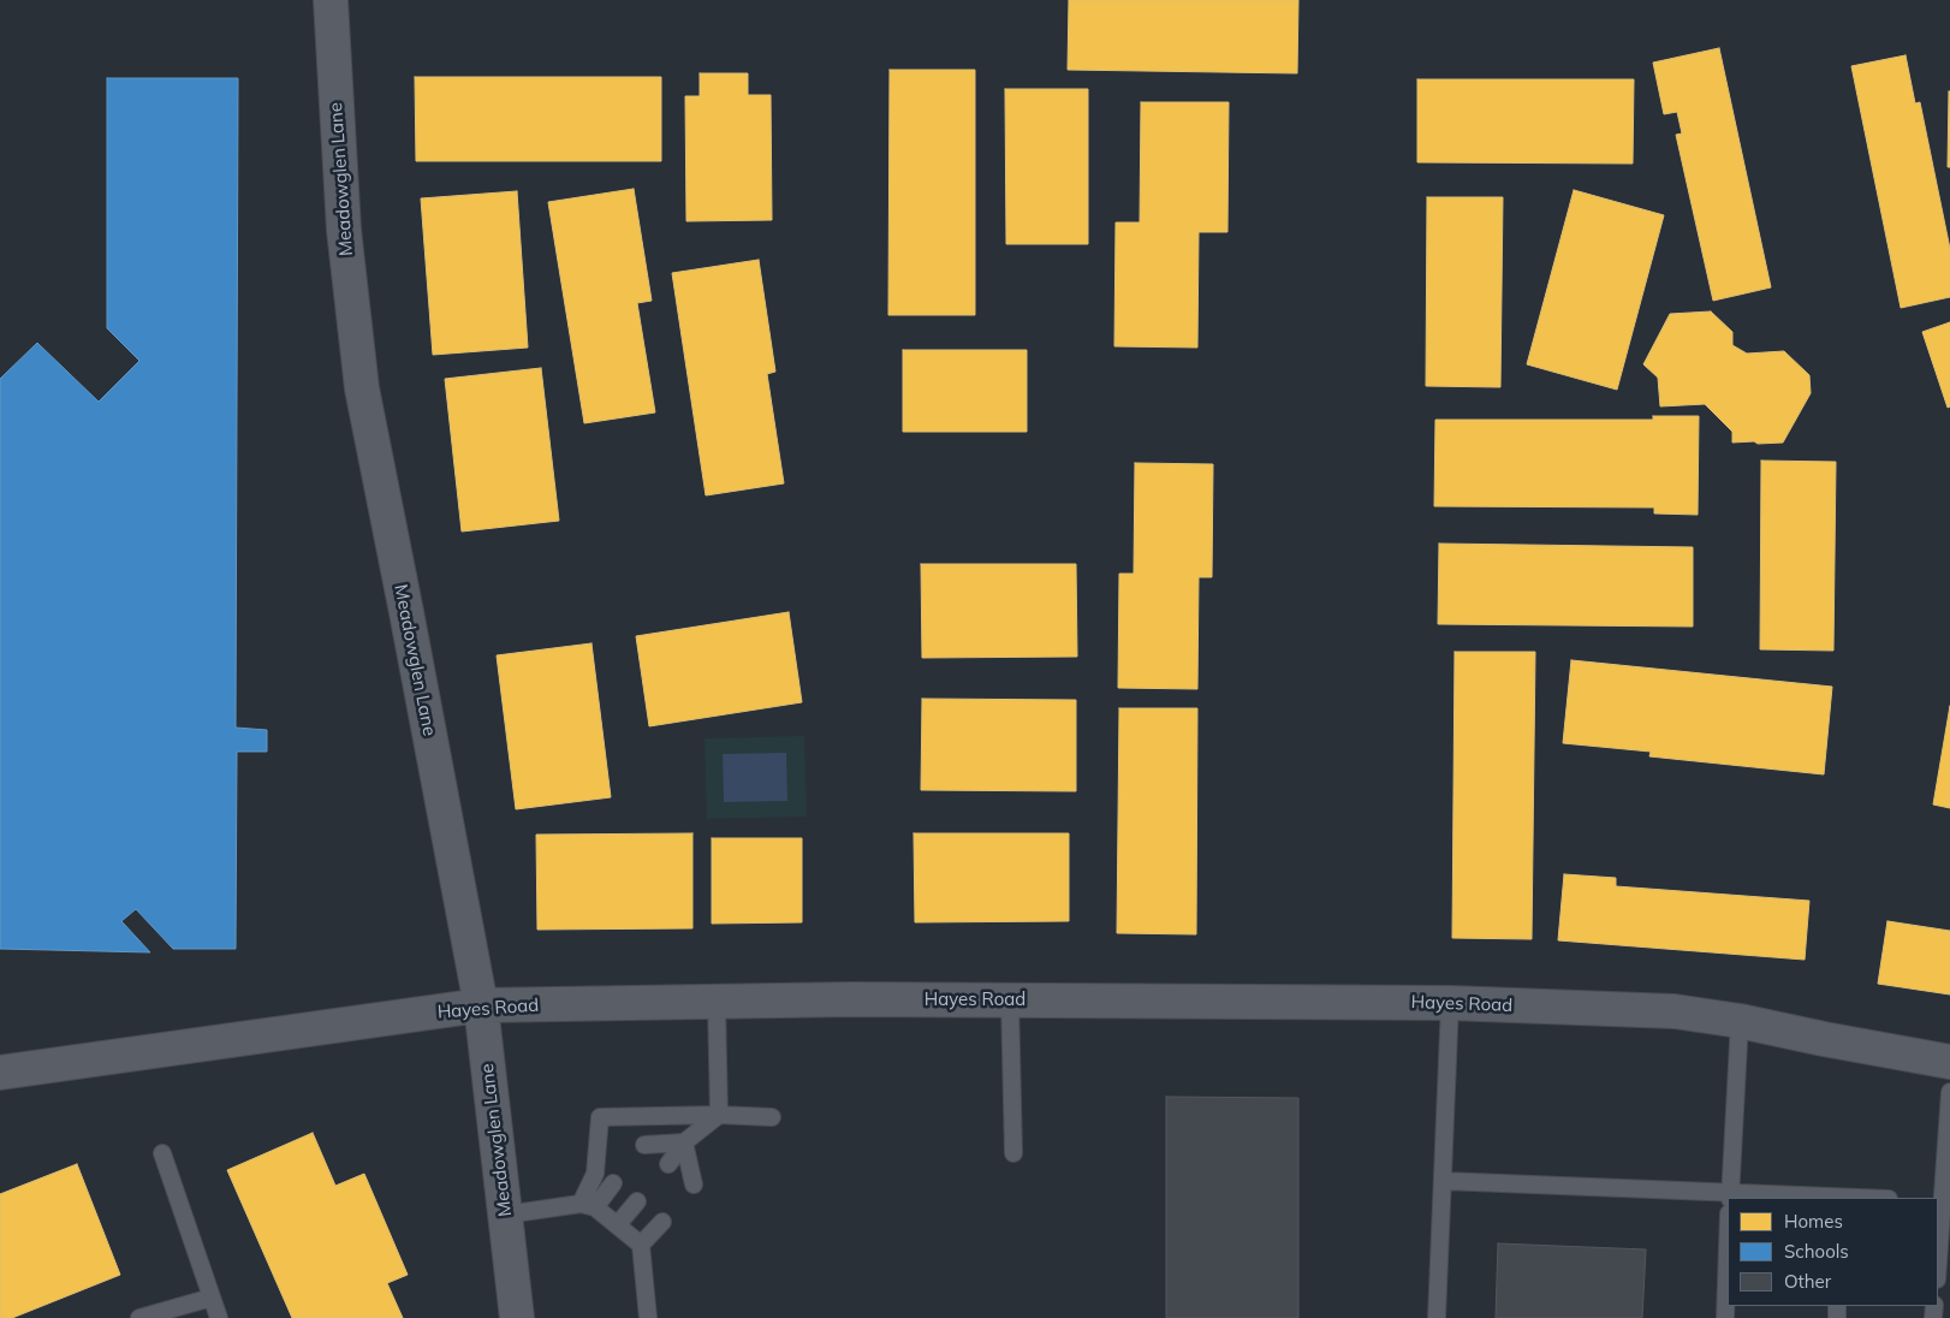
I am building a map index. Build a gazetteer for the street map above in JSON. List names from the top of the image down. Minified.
{"streets":{"street":["Meadowglen Lane","Hayes Road"]},"crossings":[["Meadowglen Lane","Hayes Road"]],"legend":["Homes","Schools","Other"]}
